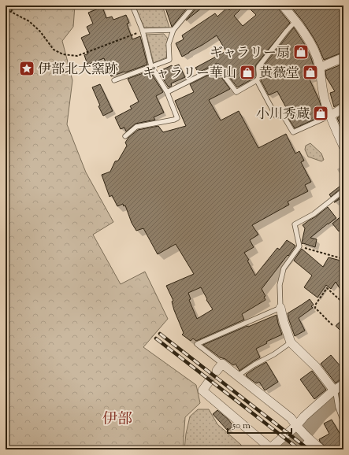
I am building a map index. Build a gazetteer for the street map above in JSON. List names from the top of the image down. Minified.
{"districts":["伊部"],"places":{"shop":["ギャラリー扇","ギャラリー華山","黄薇堂","小川秀蔵"],"place":["伊部北大窯跡"]},"scale_bar":"50 m"}
